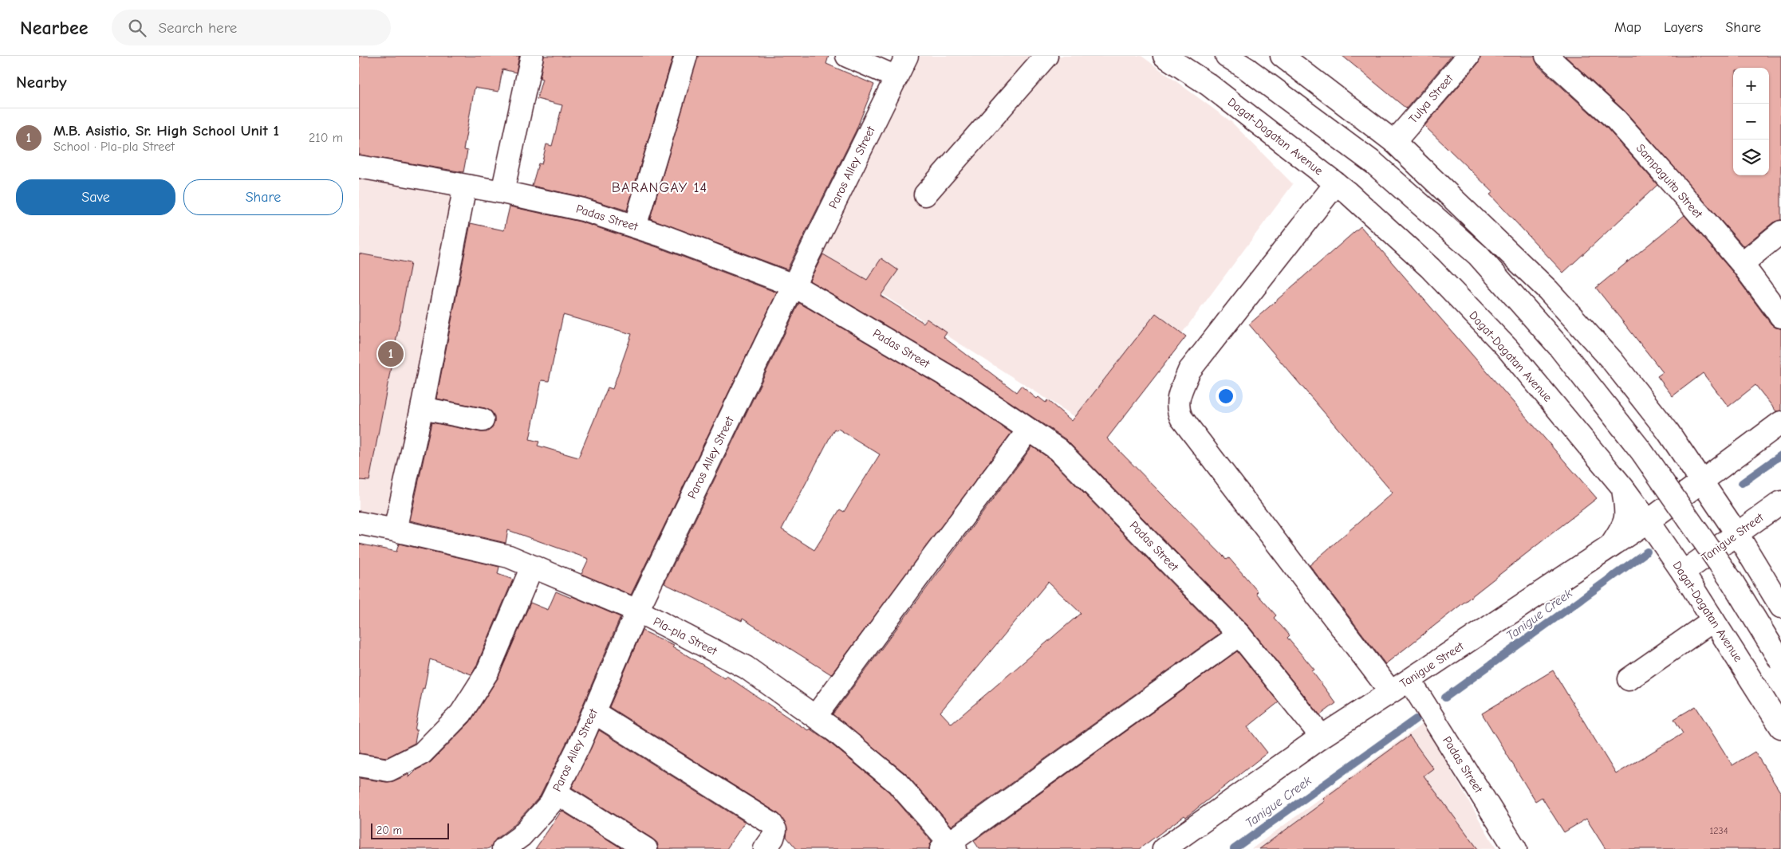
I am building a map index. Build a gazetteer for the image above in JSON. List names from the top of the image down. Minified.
{"streets":{"main road":["Tulya Street","Dagat-Dagatan Avenue","Paros Alley Street","Sampaguita Street","Padas Street","Tanigue Street","Pla-pla Street"]},"crossings":[["Dagat-Dagatan Avenue","Tanigue Street"],["Paros Alley Street","Padas Street"],["Paros Alley Street","Pla-pla Street"],["Padas Street","Tanigue Street"]],"districts":["BARANGAY 14"],"water":["Tanigue Creek"],"house_numbers":["1234"],"scale_bar":"20 m","page":{"header":"Nearbee","search":"Search here","nav":["Map","Layers","Share"],"heading":"Nearby","map_buttons":["+","−"],"list":[{"mark":"1","name":"M.B. Asistio, Sr. High School Unit 1","note":"School · Pla-pla Street","value":"210 m"}],"buttons":["Save","Share"],"pins":"1","scale":"20 m"}}
